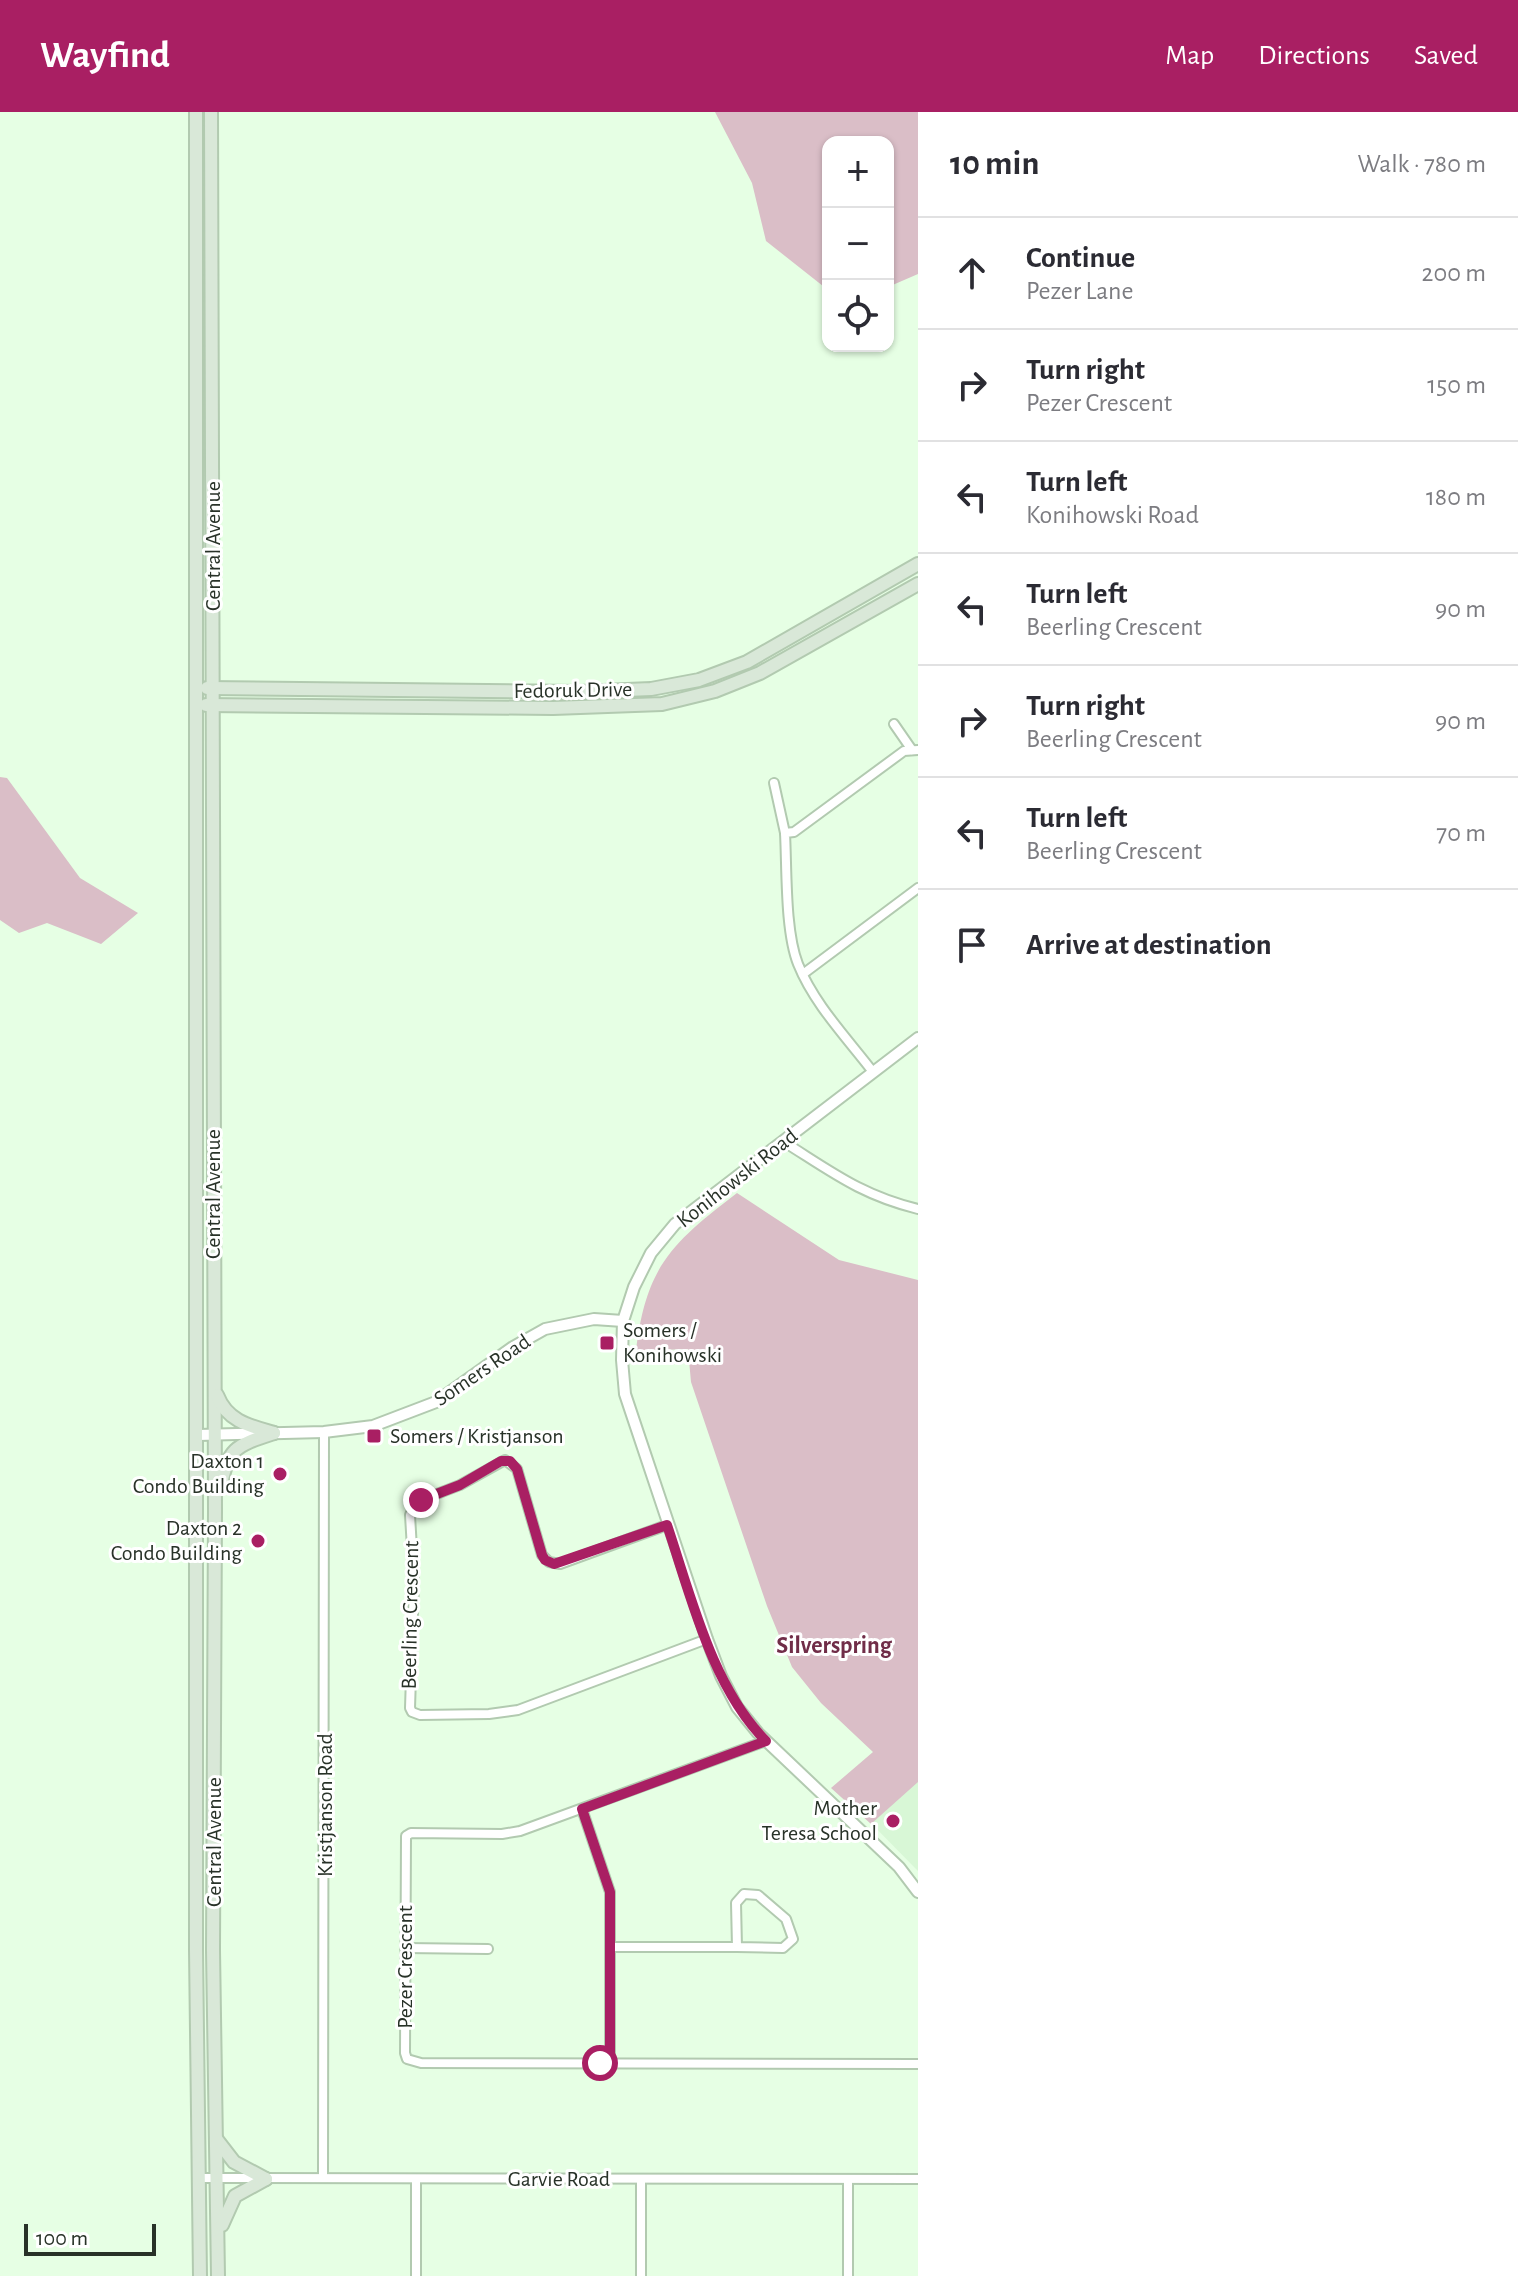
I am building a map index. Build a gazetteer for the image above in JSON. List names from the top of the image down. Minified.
{"streets":{"main road":["Central Avenue","Fedoruk Drive"],"street":["Konihowski Road","Somers Road","Beerling Crescent","Kristjanson Road","Pezer Crescent","Garvie Road"]},"crossings":[["Central Avenue","Fedoruk Drive"],["Central Avenue","Somers Road"],["Central Avenue","Garvie Road"],["Konihowski Road","Somers Road"],["Konihowski Road","Beerling Crescent"],["Konihowski Road","Pezer Crescent"],["Somers Road","Kristjanson Road"],["Kristjanson Road","Garvie Road"]],"districts":["Silverspring"],"places":{"transit":["Somers / Konihowski","Somers / Kristjanson"],"other":["Daxton 1 Condo Building","Daxton 2 Condo Building","Mother Teresa School"]},"scale_bar":"100 m","page":{"header":"Wayfind","nav":["Map","Directions","Saved"],"heading":["10 min","Walk · 780 m"],"map_buttons":["+","−"],"list":[["Continue","Pezer Lane","200 m"],["Turn right","Pezer Crescent","150 m"],["Turn left","Konihowski Road","180 m"],["Turn left","Beerling Crescent","90 m"],["Turn right","Beerling Crescent","90 m"],["Turn left","Beerling Crescent","70 m"],"Arrive at destination"],"scale":"100 m"}}
